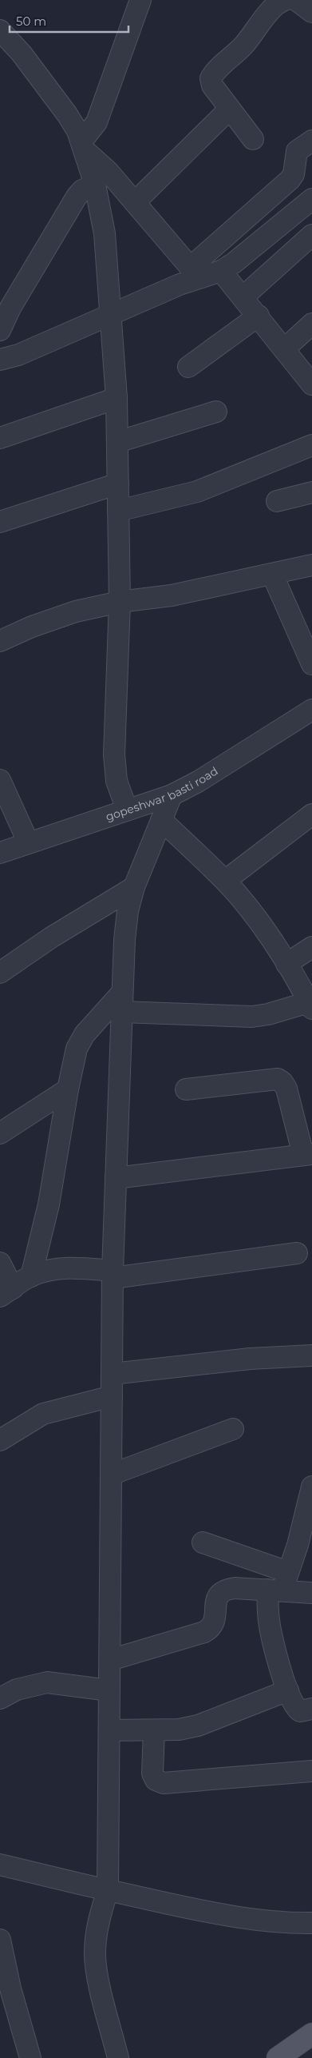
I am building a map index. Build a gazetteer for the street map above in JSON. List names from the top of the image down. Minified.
{"streets":{"street":["gopeshwar basti road"]},"scale_bar":"50 m"}
